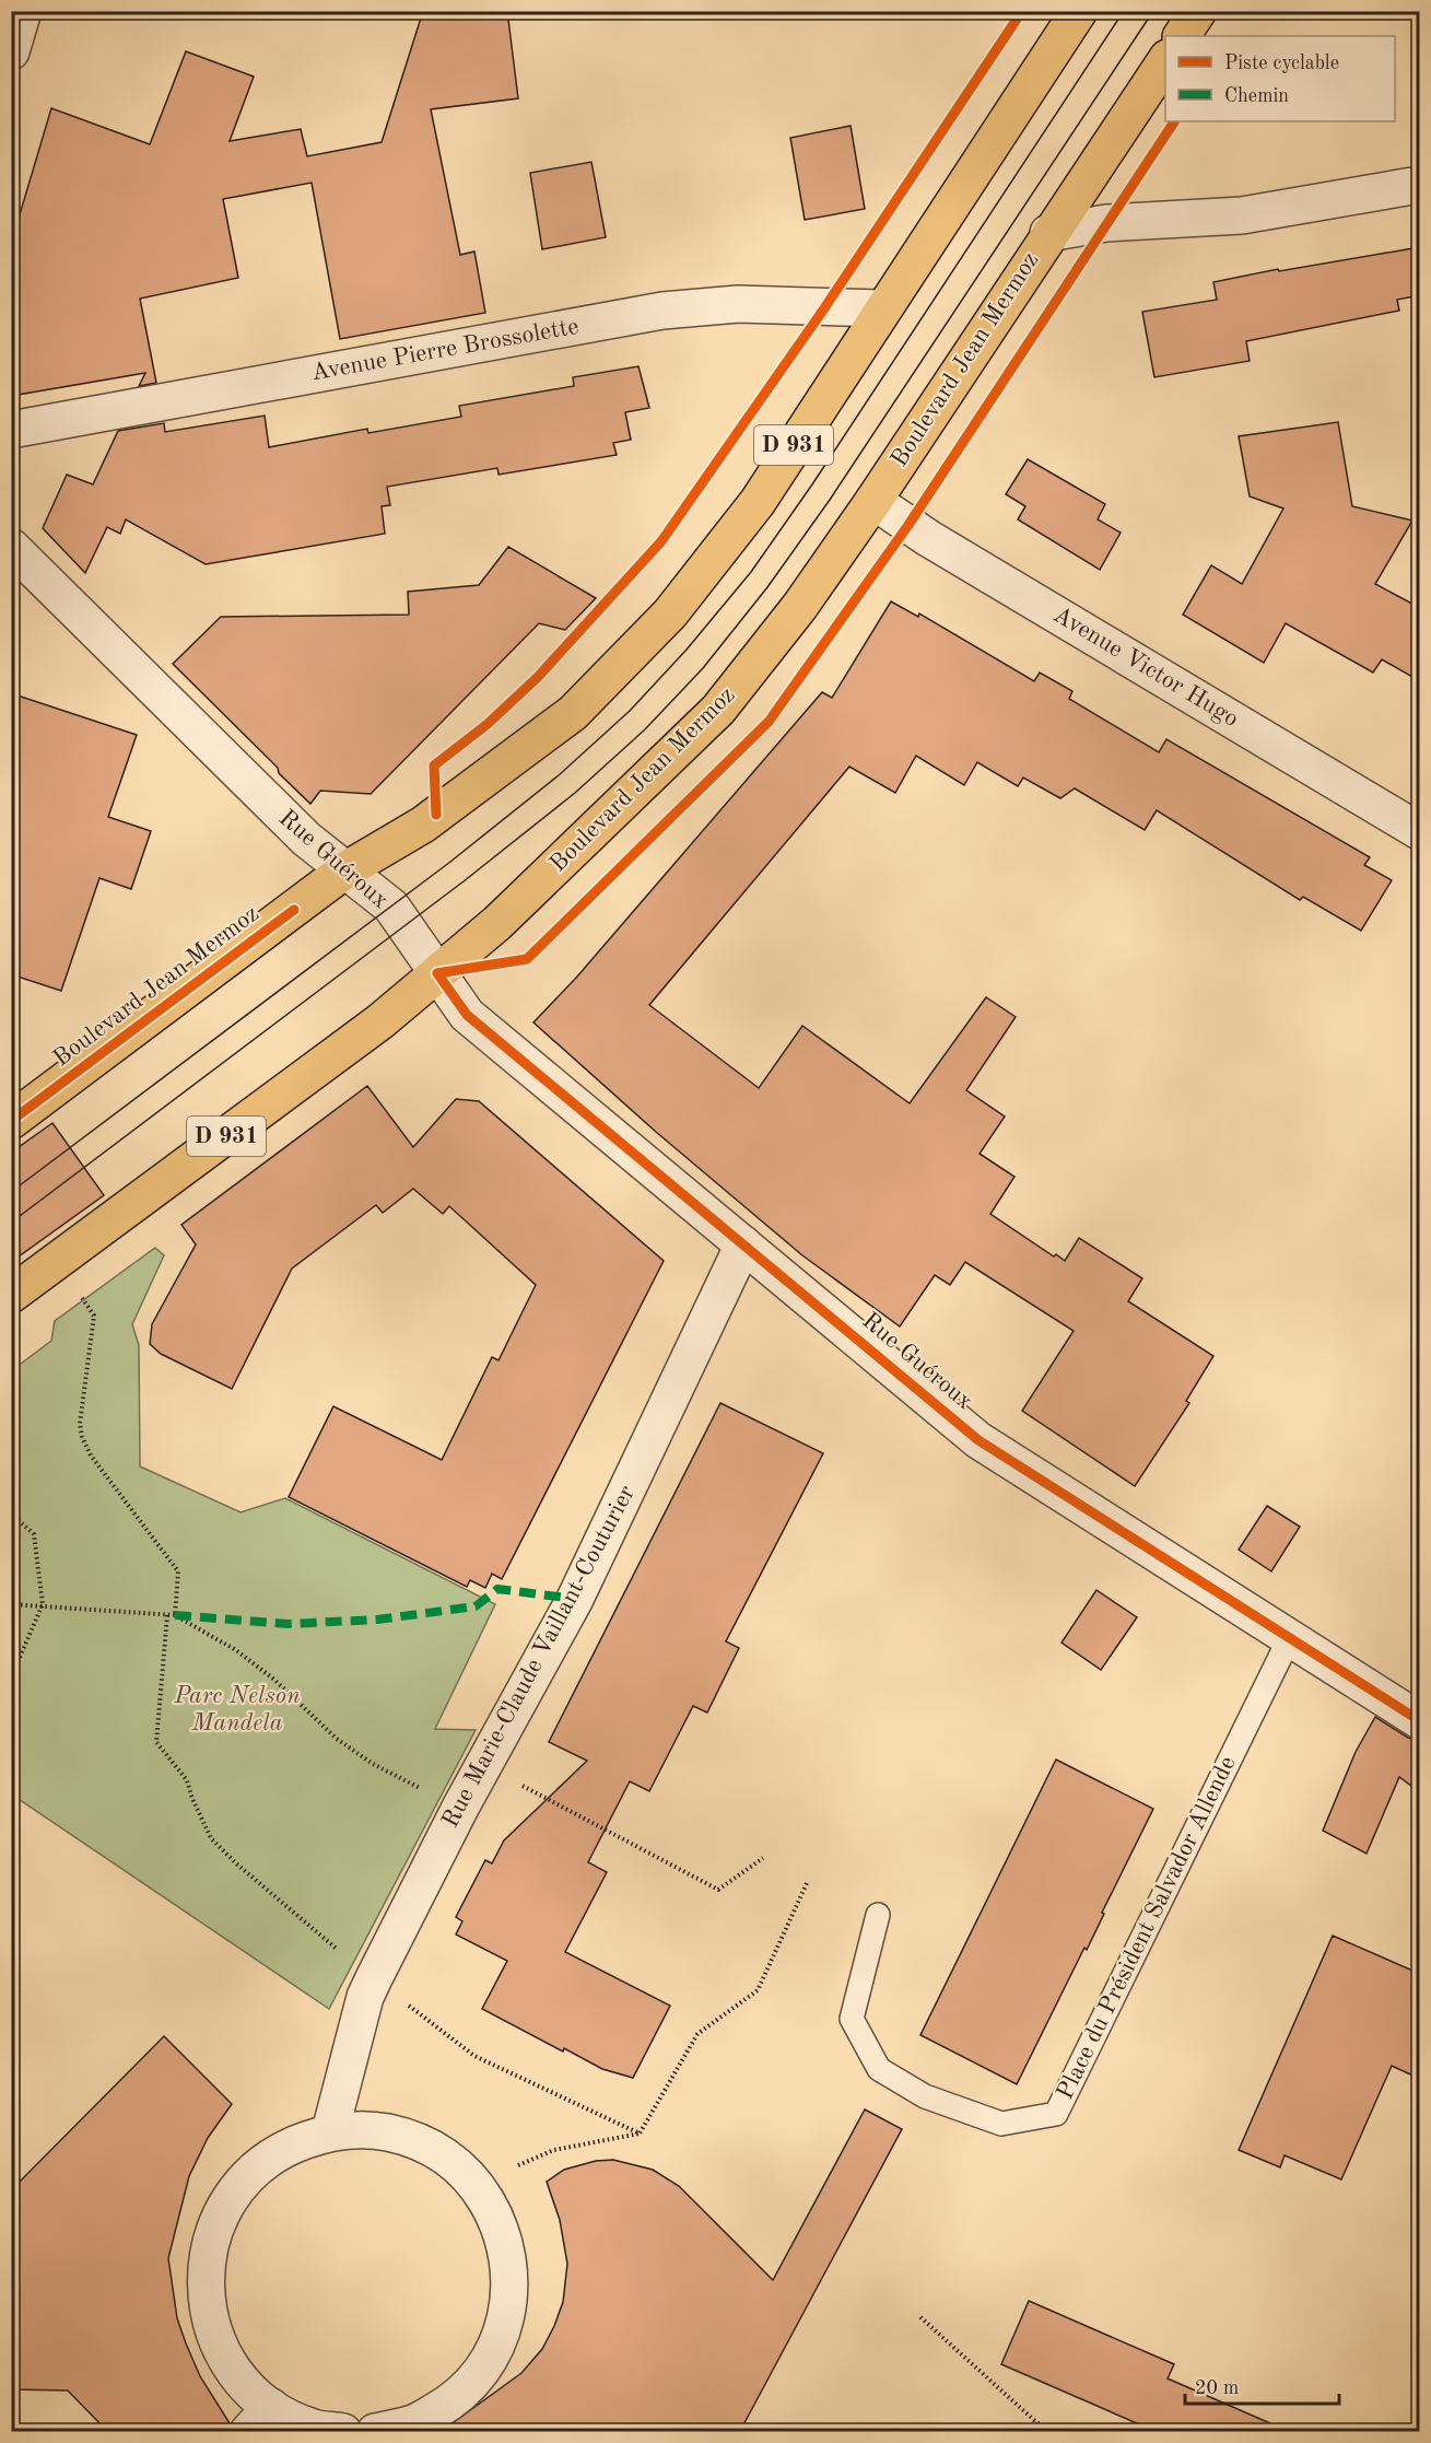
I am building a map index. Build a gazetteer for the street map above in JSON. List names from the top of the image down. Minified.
{"streets":{"main road":["Boulevard Jean Mermoz","D 931"],"street":["Avenue Pierre Brossolette","Avenue Victor Hugo","Rue Guéroux","Rue Marie-Claude Vaillant-Couturier"],"lane":["Place du Président Salvador Allende"]},"crossings":[["Avenue Pierre Brossolette","Boulevard Jean Mermoz"],["Boulevard Jean Mermoz","Avenue Victor Hugo"],["Boulevard Jean Mermoz","Rue Guéroux"],["Rue Guéroux","Rue Marie-Claude Vaillant-Couturier"],["Rue Guéroux","Place du Président Salvador Allende"]],"parks":["Parc Nelson Mandela"],"legend":["Piste cyclable","Chemin"],"scale_bar":"20 m"}
